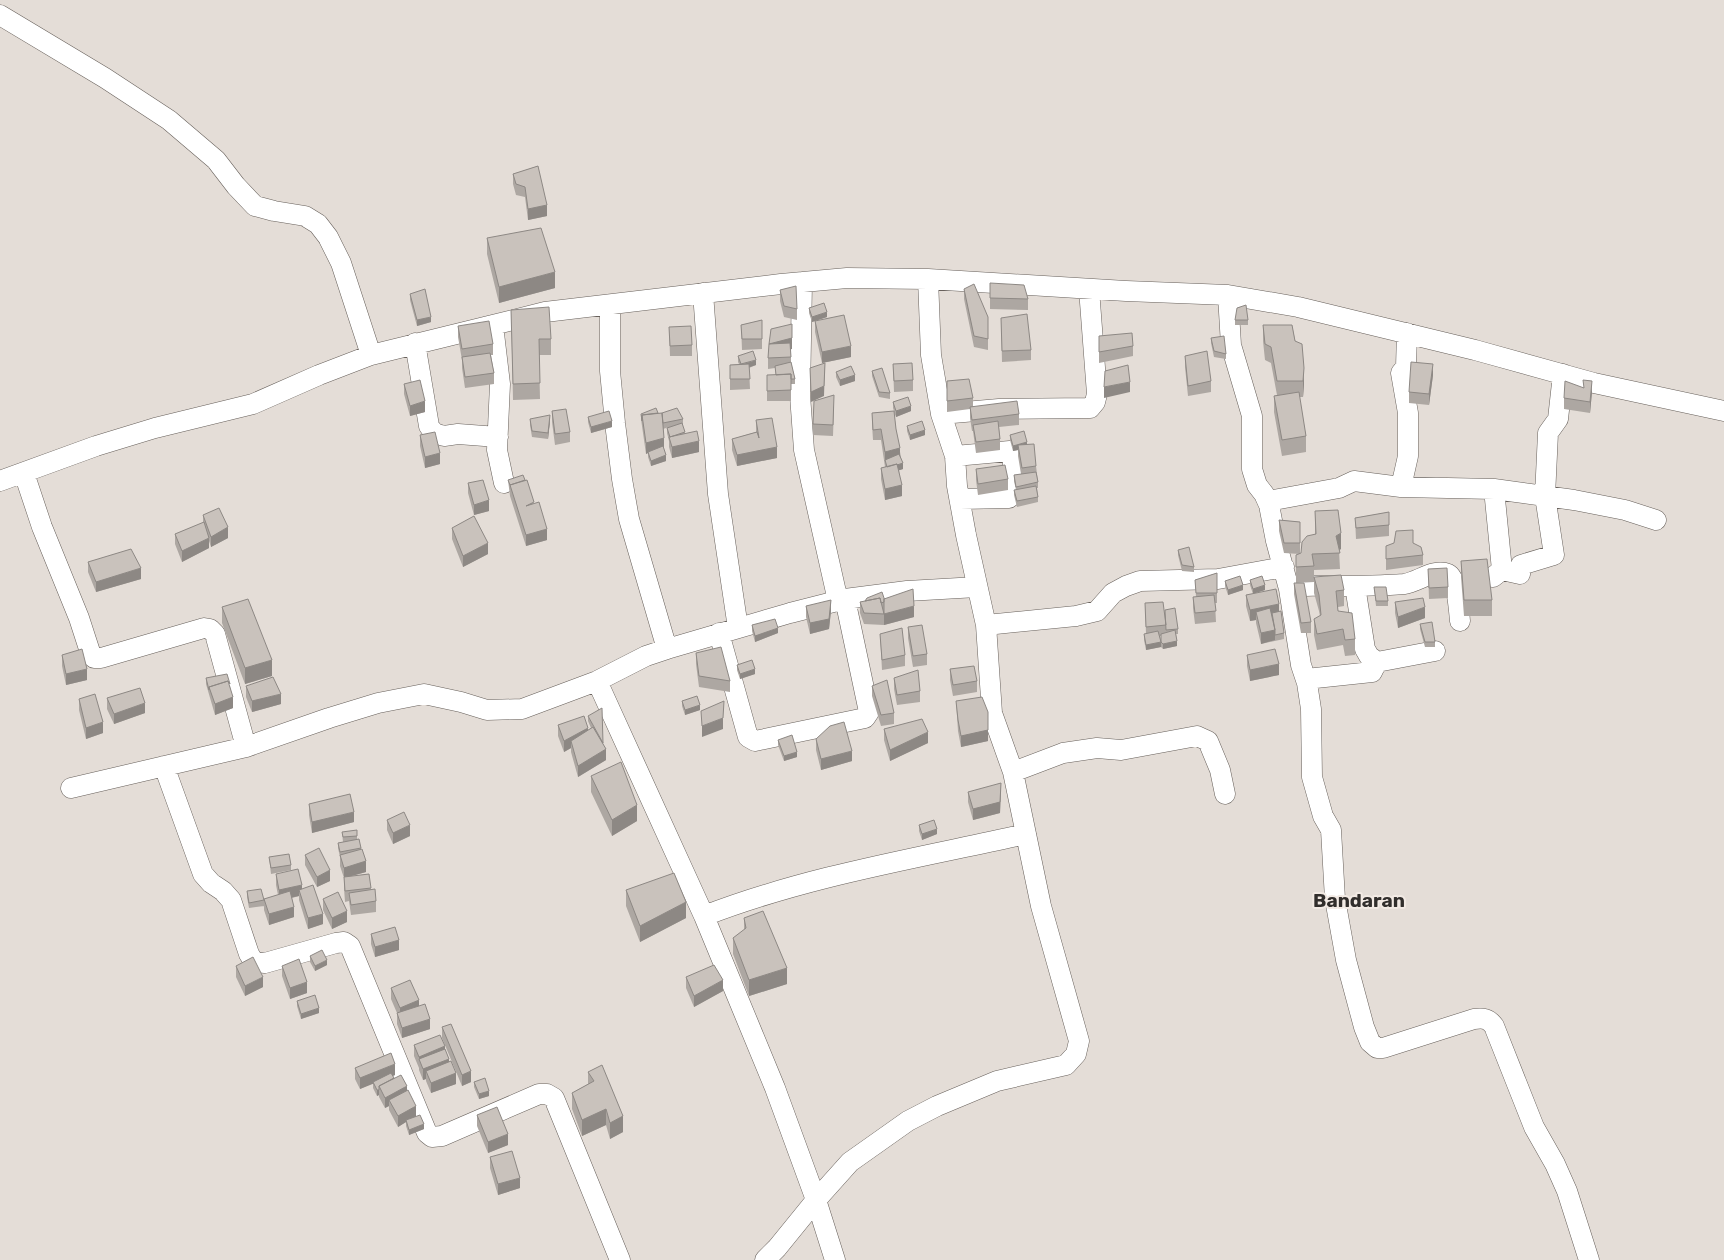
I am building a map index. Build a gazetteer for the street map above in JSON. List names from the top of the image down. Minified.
{"districts":["Bandaran"]}
